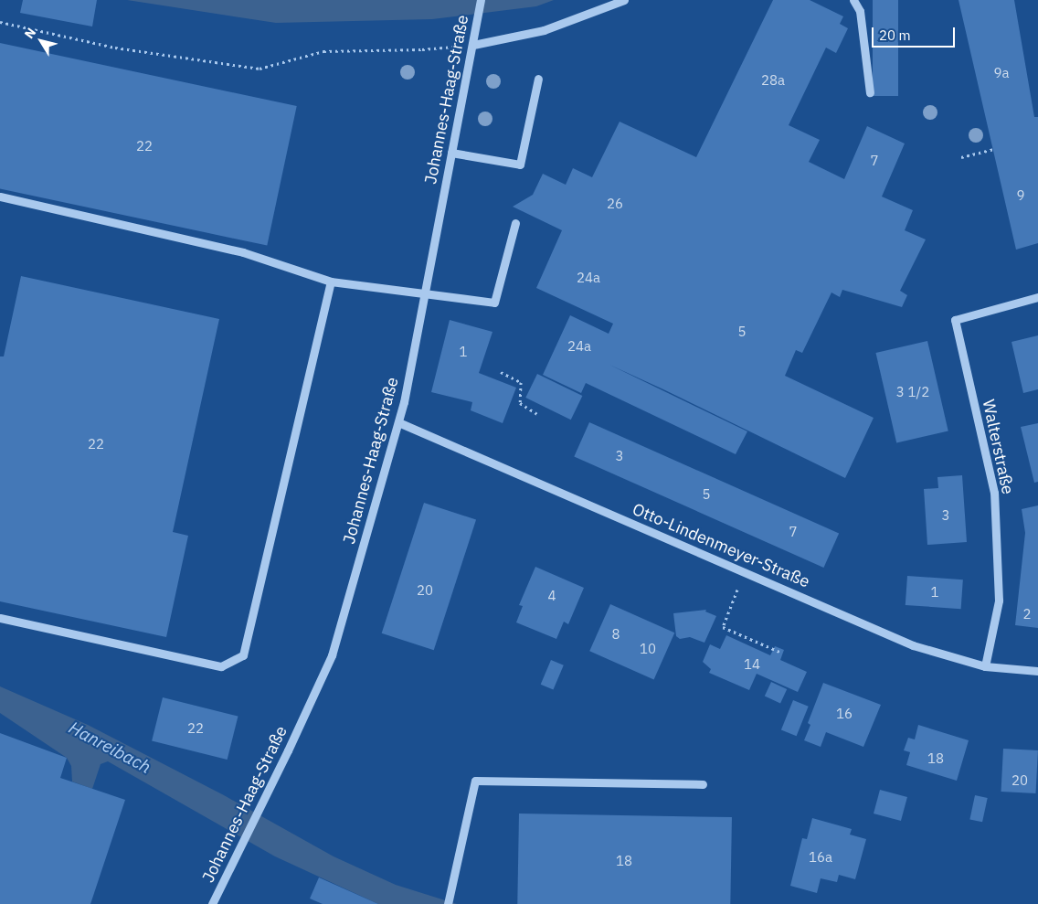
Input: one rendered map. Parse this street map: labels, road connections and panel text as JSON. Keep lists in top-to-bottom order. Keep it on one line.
{"streets":{"street":["Johannes-Haag-Straße","Walterstraße","Otto-Lindenmeyer-Straße"]},"crossings":[["Johannes-Haag-Straße","Otto-Lindenmeyer-Straße"],["Walterstraße","Otto-Lindenmeyer-Straße"]],"water":["Hanreibach"],"house_numbers":["9a","28a","22","7","9","26","24a","5","24a","1","3 1/2","22","3","5","3","7","20","1","4","2","8","10","14","16","22","18","20","16a","18"],"scale_bar":"20 m","north":"top left"}
